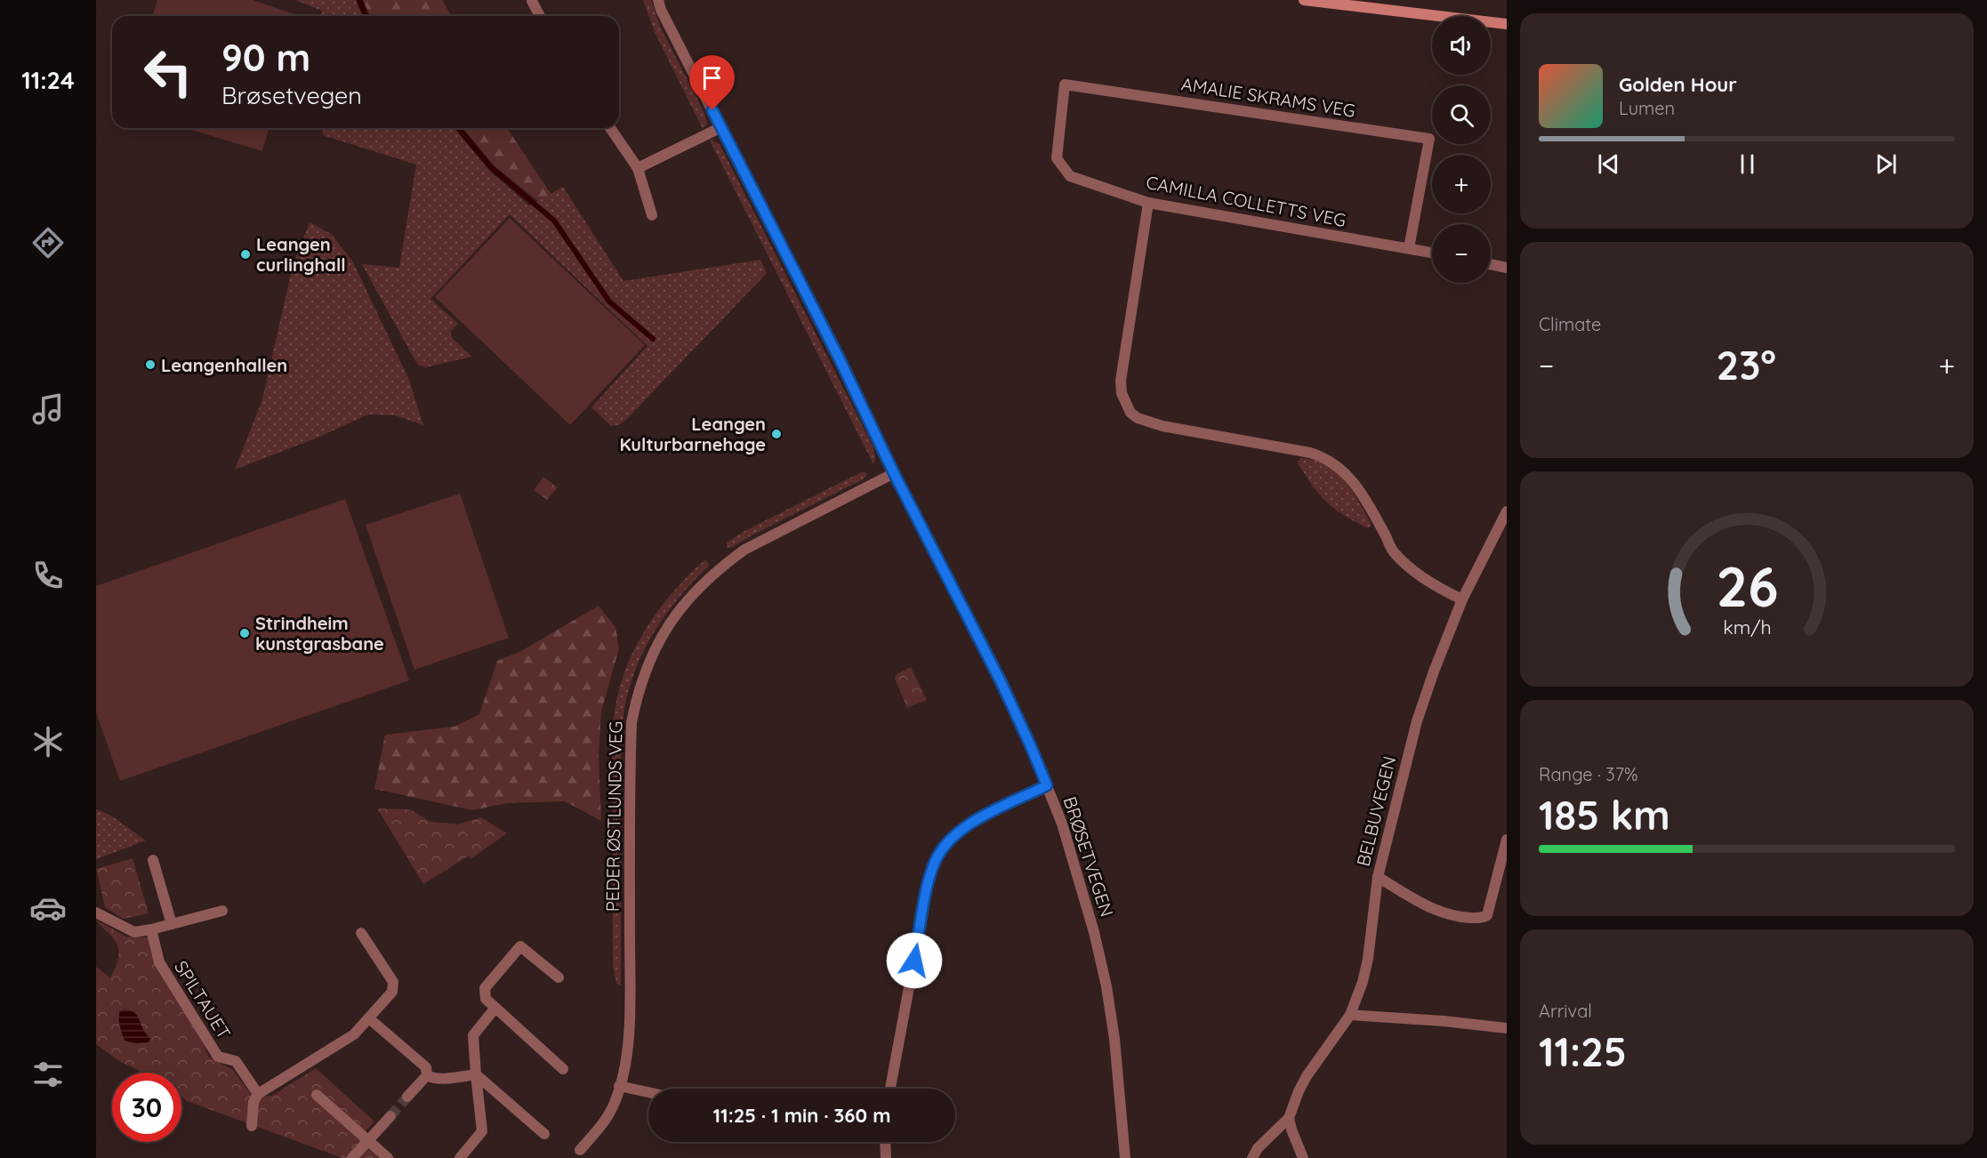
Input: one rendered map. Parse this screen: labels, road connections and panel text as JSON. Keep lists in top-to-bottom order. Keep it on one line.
{"streets":{"street":["AMALIE SKRAMS VEG","CAMILLA COLLETTS VEG","BELBUVEGEN","PEDER ØSTLUNDS VEG","BRØSETVEGEN","SPILTAUET"]},"crossings":[["AMALIE SKRAMS VEG","CAMILLA COLLETTS VEG"],["PEDER ØSTLUNDS VEG","BRØSETVEGEN"]],"places":["Leangen curlinghall","Leangenhallen","Leangen Kulturbarnehage","Strindheim kunstgrasbane"],"page":{"tabs":"11:24","map_buttons":["+","−"],"turn":["90 m","Brøsetvegen"],"song":["Golden Hour","Lumen"],"tile":["Climate",["Range · 37%","185 km"],["Arrival","11:25"]],"heat":["−","23°","+"],"limit":"30","trip":"11:25 · 1 min · 360 m","gauge":["26","km/h"]}}
